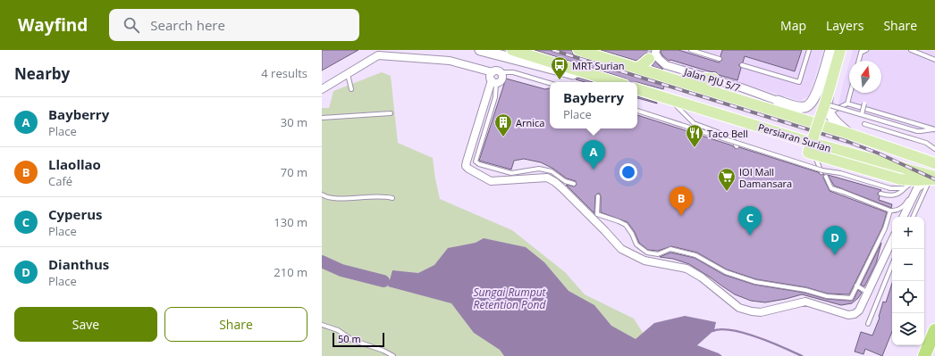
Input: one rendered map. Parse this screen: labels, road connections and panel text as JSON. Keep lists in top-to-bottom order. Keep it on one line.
{"streets":{"main road":["Persiaran Surian"],"street":["Jalan PJU 5/7"]},"water":["Sungai Rumput Retention Pond"],"places":{"bus stop":["MRT Surian"],"building":["Arnica"],"restaurant":["Taco Bell"],"supermarket":["IOI Mall Damansara"]},"scale_bar":"50 m","north":"top","page":{"header":"Wayfind","search":"Search here","nav":["Map","Layers","Share"],"heading":["Nearby","4 results"],"popup":["Bayberry","Place"],"list":[{"mark":"A","name":"Bayberry","note":"Place","value":"30 m"},{"mark":"B","name":"Llaollao","note":"Café","value":"70 m"},{"mark":"C","name":"Cyperus","note":"Place","value":"130 m"},{"mark":"D","name":"Dianthus","note":"Place","value":"210 m"}],"pins":["A","B","C","D"],"map_buttons":["+","−"],"buttons":["Save","Share"],"scale":"50 m"}}
